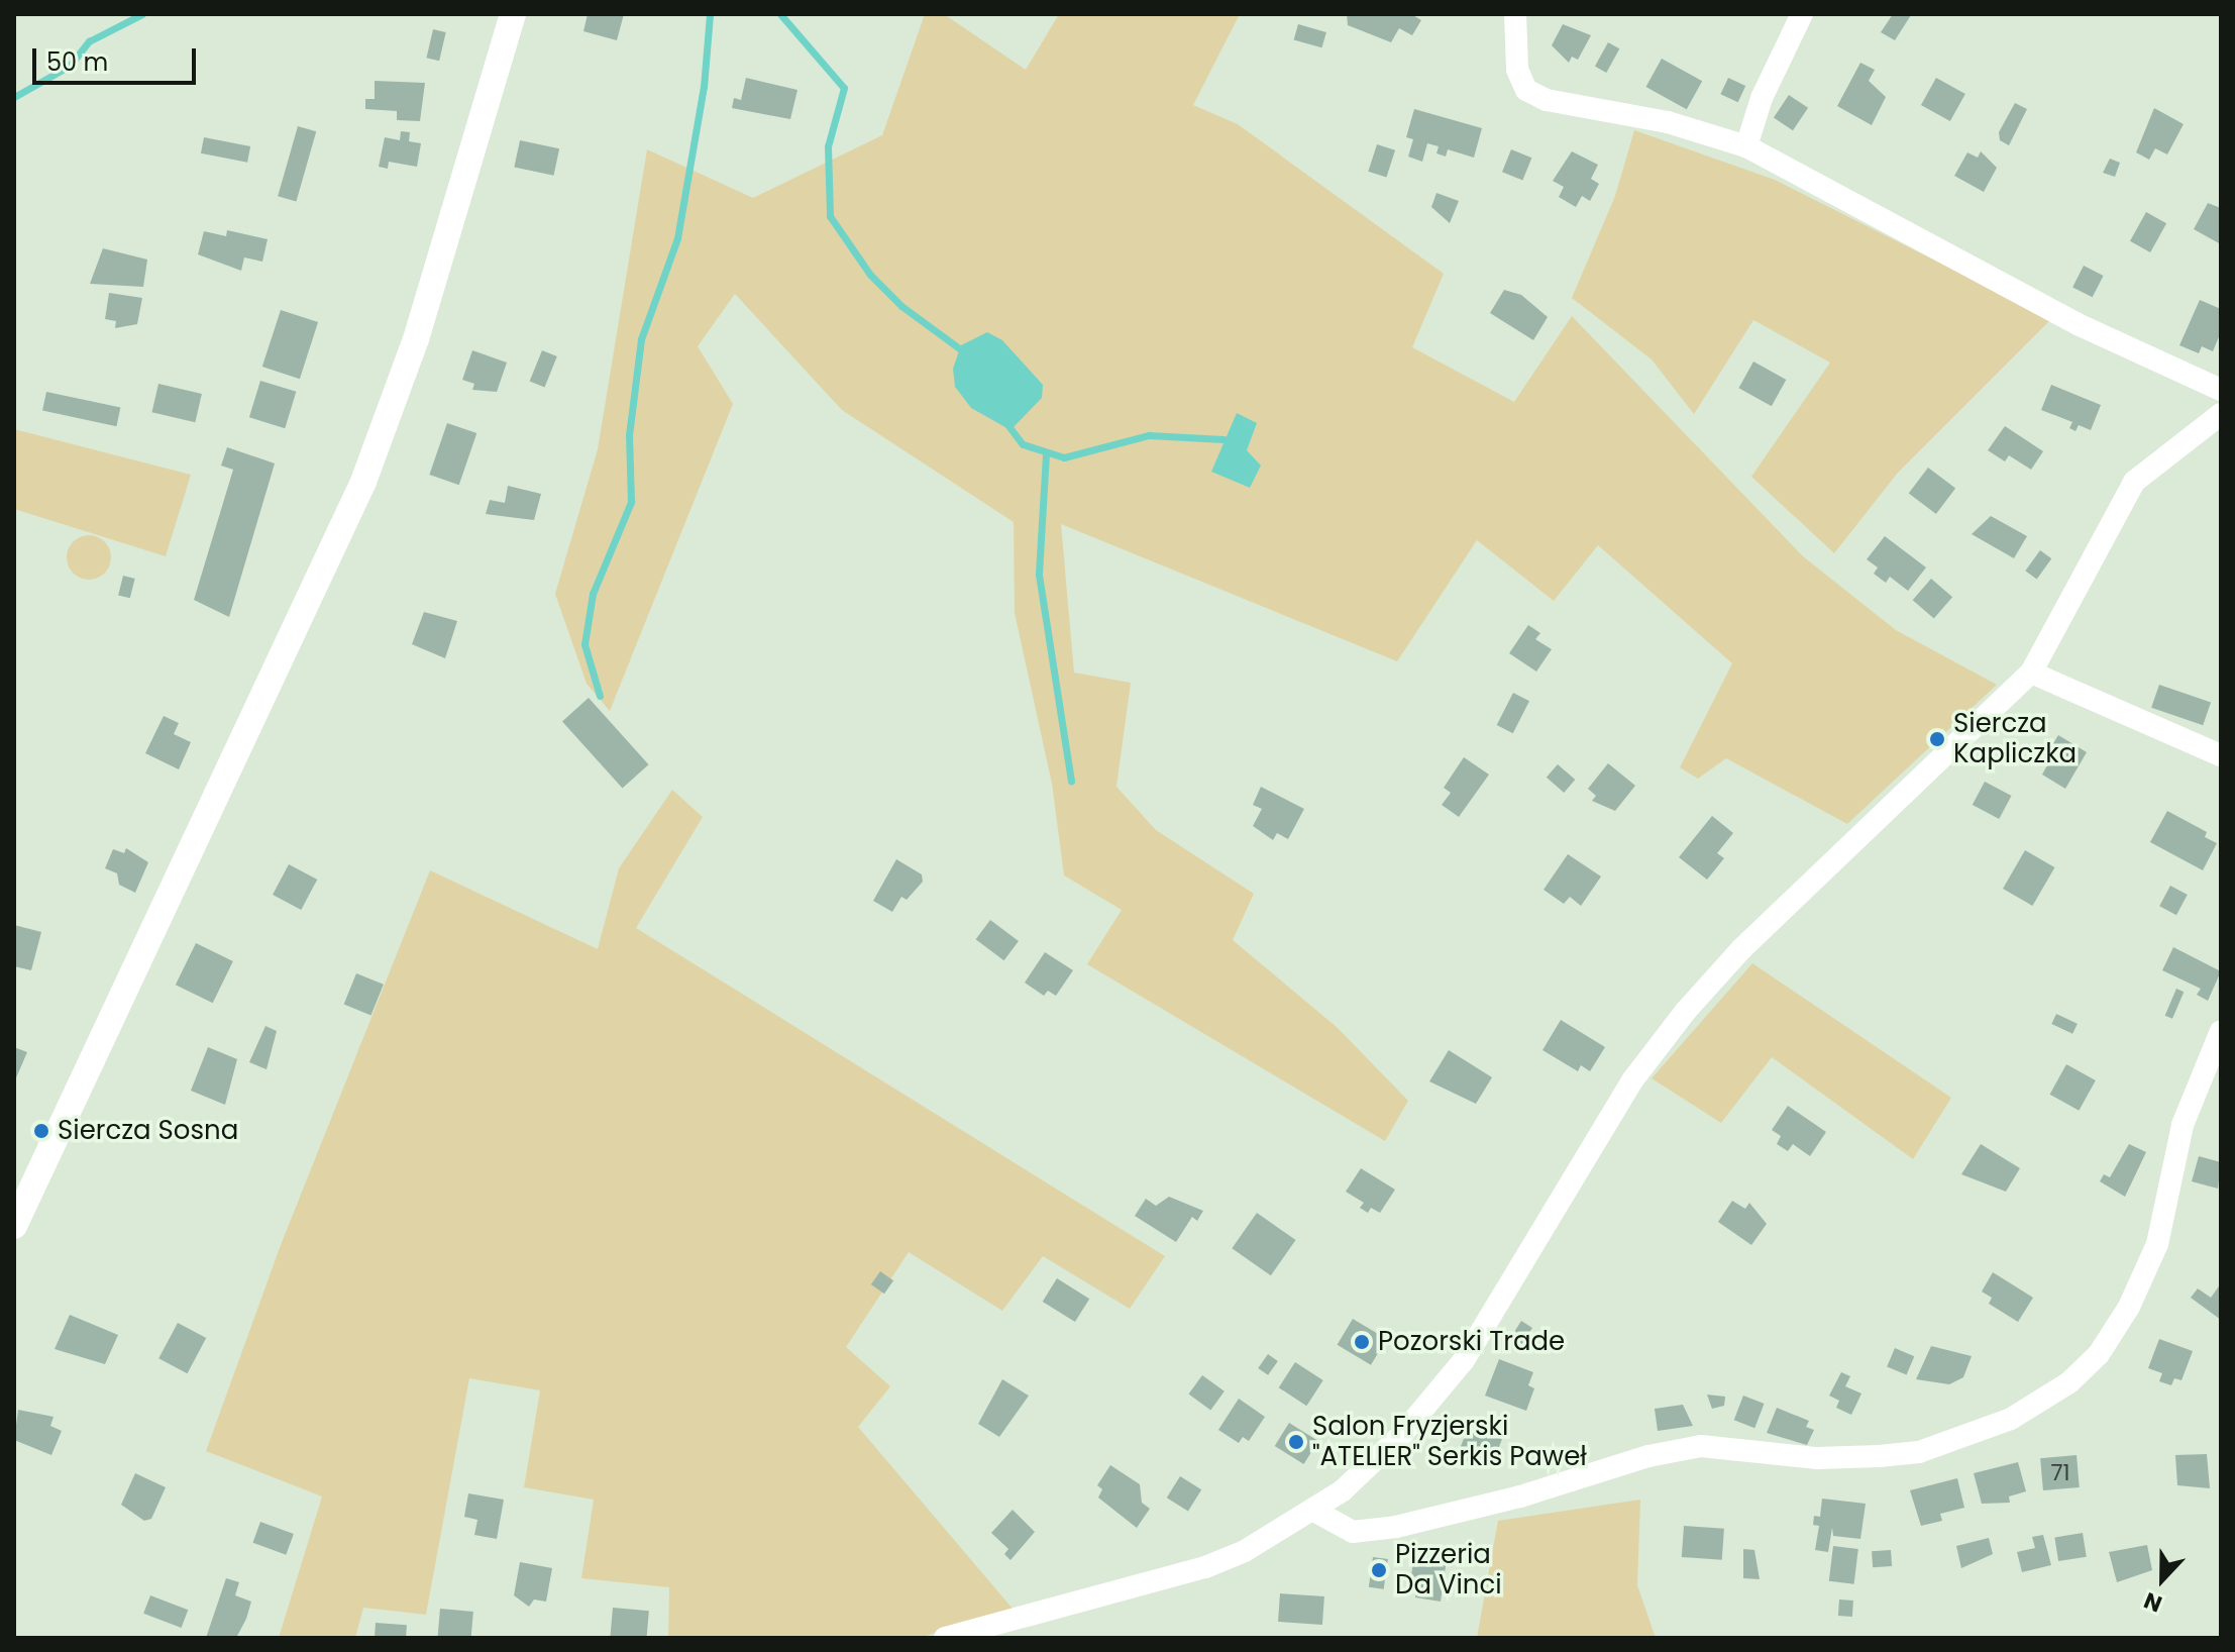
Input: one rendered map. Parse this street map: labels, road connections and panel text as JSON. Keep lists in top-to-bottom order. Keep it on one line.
{"places":["Siercza Kapliczka","Siercza Sosna","Pozorski Trade","Salon Fryzjerski \"ATELIER\" Serkis Paweł","Pizzeria Da Vinci"],"house_numbers":["71"],"scale_bar":"50 m","north":"bottom"}
